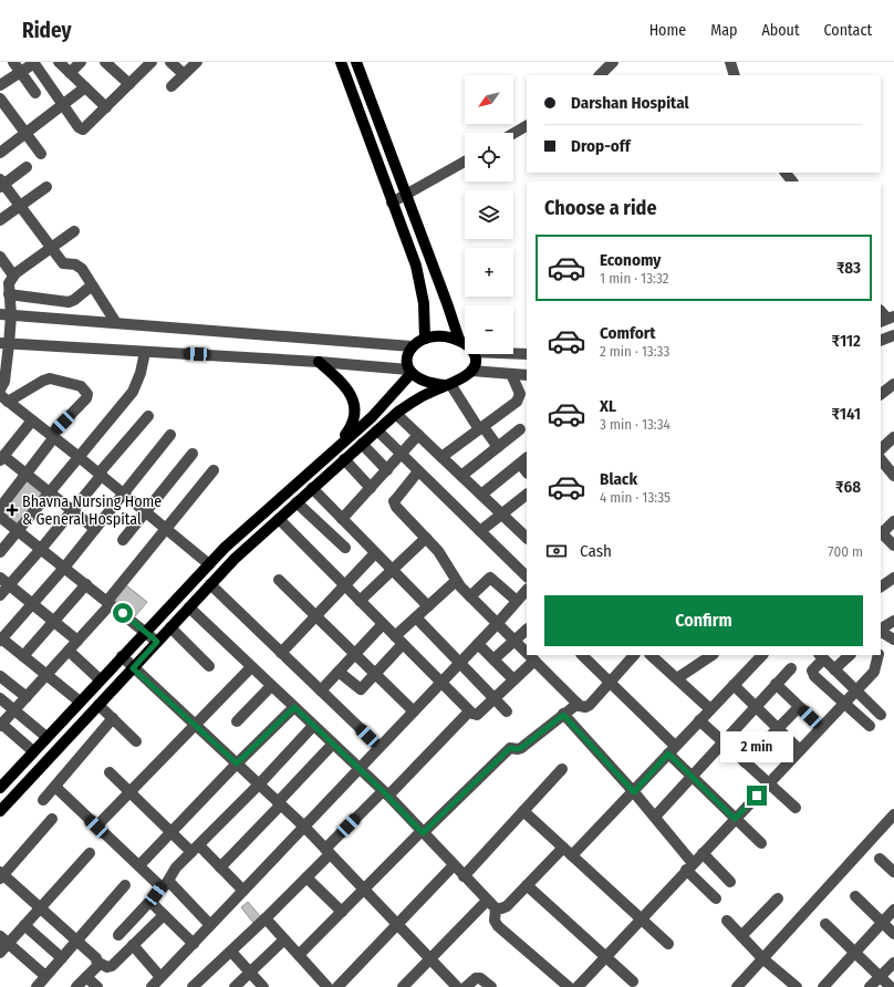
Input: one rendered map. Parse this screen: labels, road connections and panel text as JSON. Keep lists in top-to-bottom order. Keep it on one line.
{"places":{"health":["Bhavna Nursing Home & General Hospital"]},"north":"bottom left","page":{"header":"Ridey","nav":["Home","Map","About","Contact"],"map_buttons":["+","−"],"banner":["Darshan Hospital","Drop-off"],"heading":"Choose a ride","list":[{"name":"Economy","note":"1 min · 13:32","value":"₹83"},{"name":"Comfort","note":"2 min · 13:33","value":"₹112"},{"name":"XL","note":"3 min · 13:34","value":"₹141"},{"name":"Black","note":"4 min · 13:35","value":"₹68"}],"pay":["Cash","700 m"],"buttons":"Confirm","bubble":"2 min"}}
